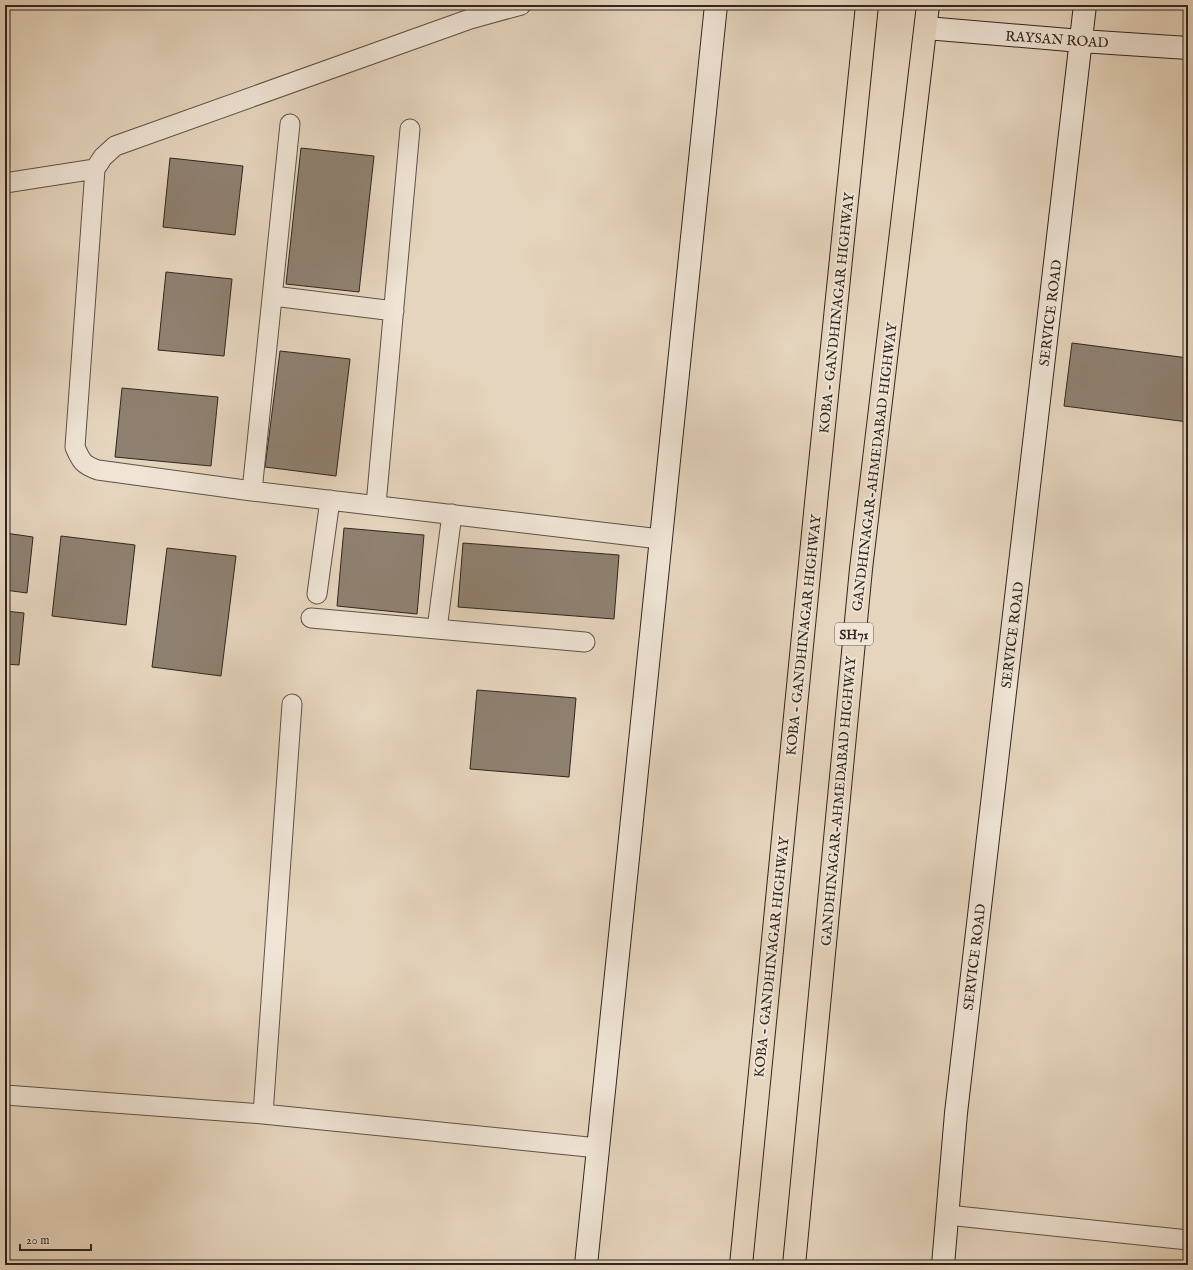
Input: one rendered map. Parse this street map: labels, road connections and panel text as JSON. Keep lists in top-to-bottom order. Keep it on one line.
{"streets":{"main road":["KOBA - GANDHINAGAR HIGHWAY","GANDHINAGAR-AHMEDABAD HIGHWAY","SH71"],"street":["RAYSAN ROAD","SERVICE ROAD"]},"crossings":[["RAYSAN ROAD","SERVICE ROAD"],["RAYSAN ROAD","GANDHINAGAR-AHMEDABAD HIGHWAY"]],"scale_bar":"20 m"}
